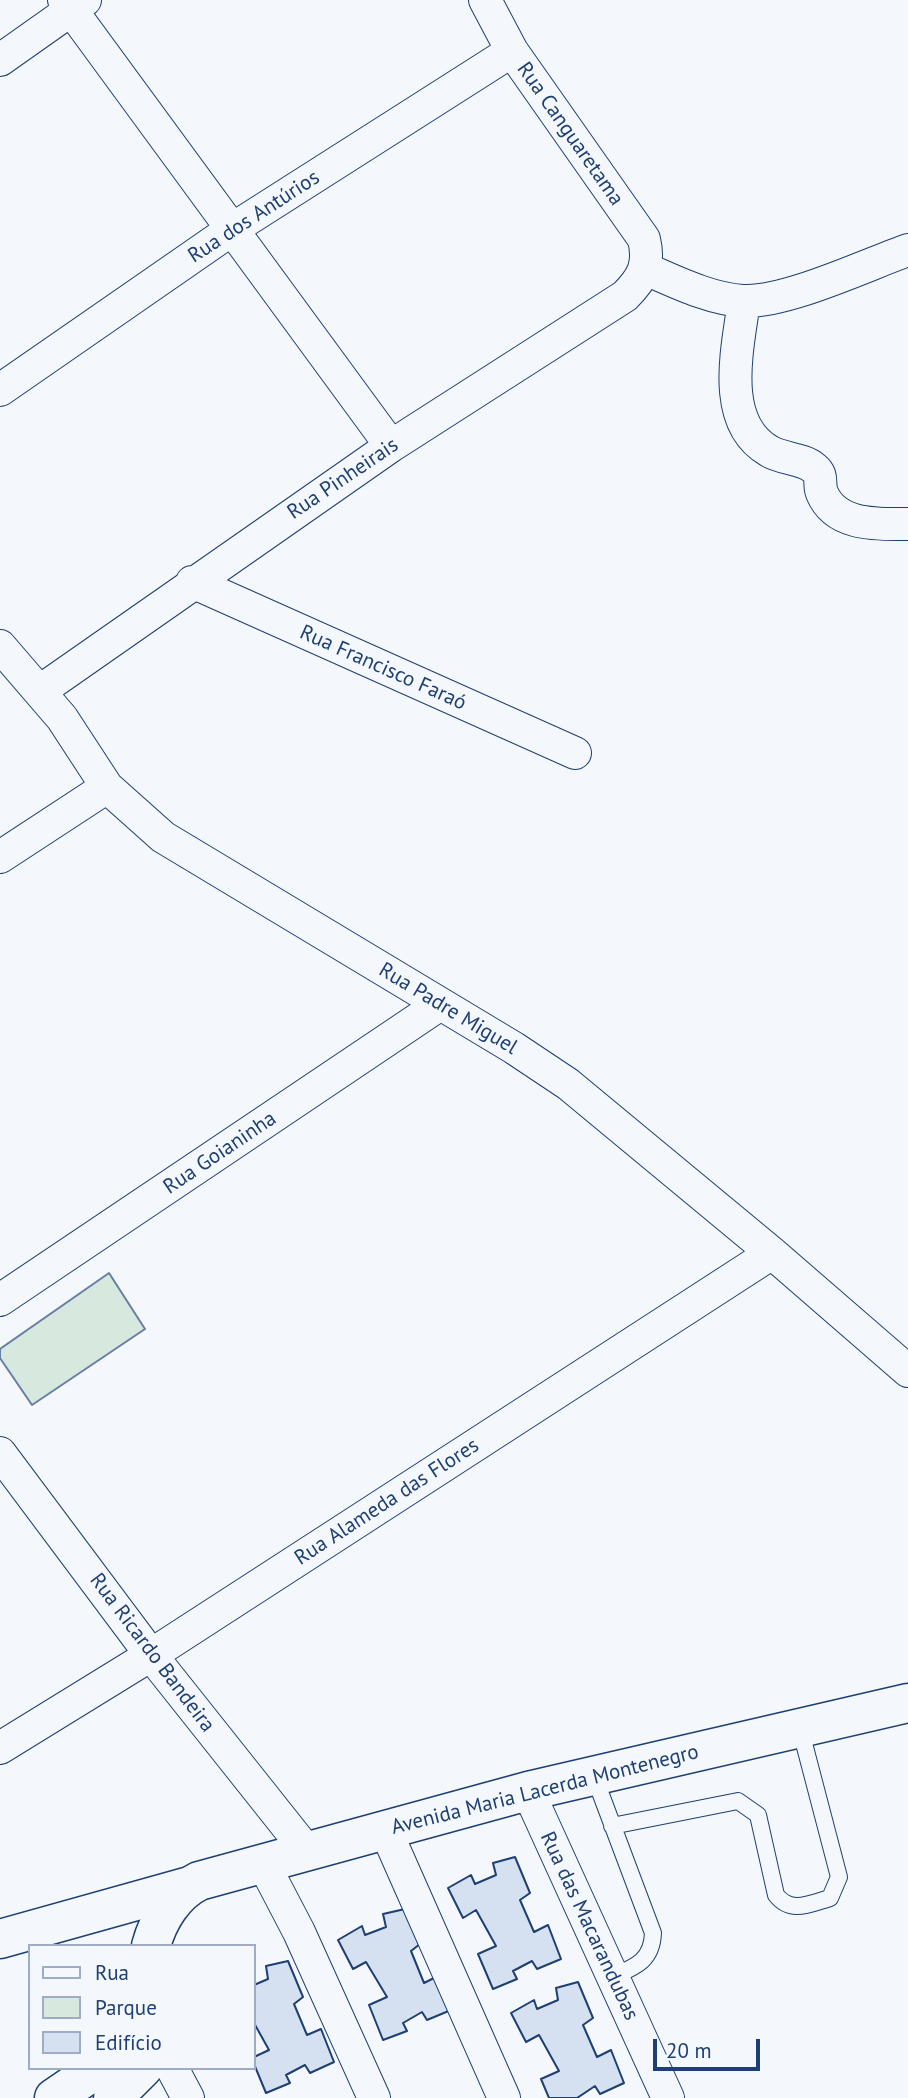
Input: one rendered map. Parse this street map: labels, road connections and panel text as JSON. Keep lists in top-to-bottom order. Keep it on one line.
{"streets":{"main road":["Avenida Maria Lacerda Montenegro"],"street":["Rua Canguaretama","Rua dos Antúrios","Rua Pinheirais","Rua Francisco Faraó","Rua Padre Miguel","Rua Goianinha","Rua Alameda das Flores","Rua Ricardo Bandeira","Rua das Macarandubas"]},"crossings":[["Rua Canguaretama","Rua dos Antúrios"],["Rua Canguaretama","Rua Pinheirais"],["Rua Pinheirais","Rua Francisco Faraó"],["Rua Pinheirais","Rua Padre Miguel"],["Rua Padre Miguel","Rua Goianinha"],["Rua Padre Miguel","Rua Alameda das Flores"],["Rua Alameda das Flores","Rua Ricardo Bandeira"],["Rua Ricardo Bandeira","Avenida Maria Lacerda Montenegro"],["Avenida Maria Lacerda Montenegro","Rua das Macarandubas"]],"legend":["Rua","Parque","Edifício"],"scale_bar":"20 m"}
